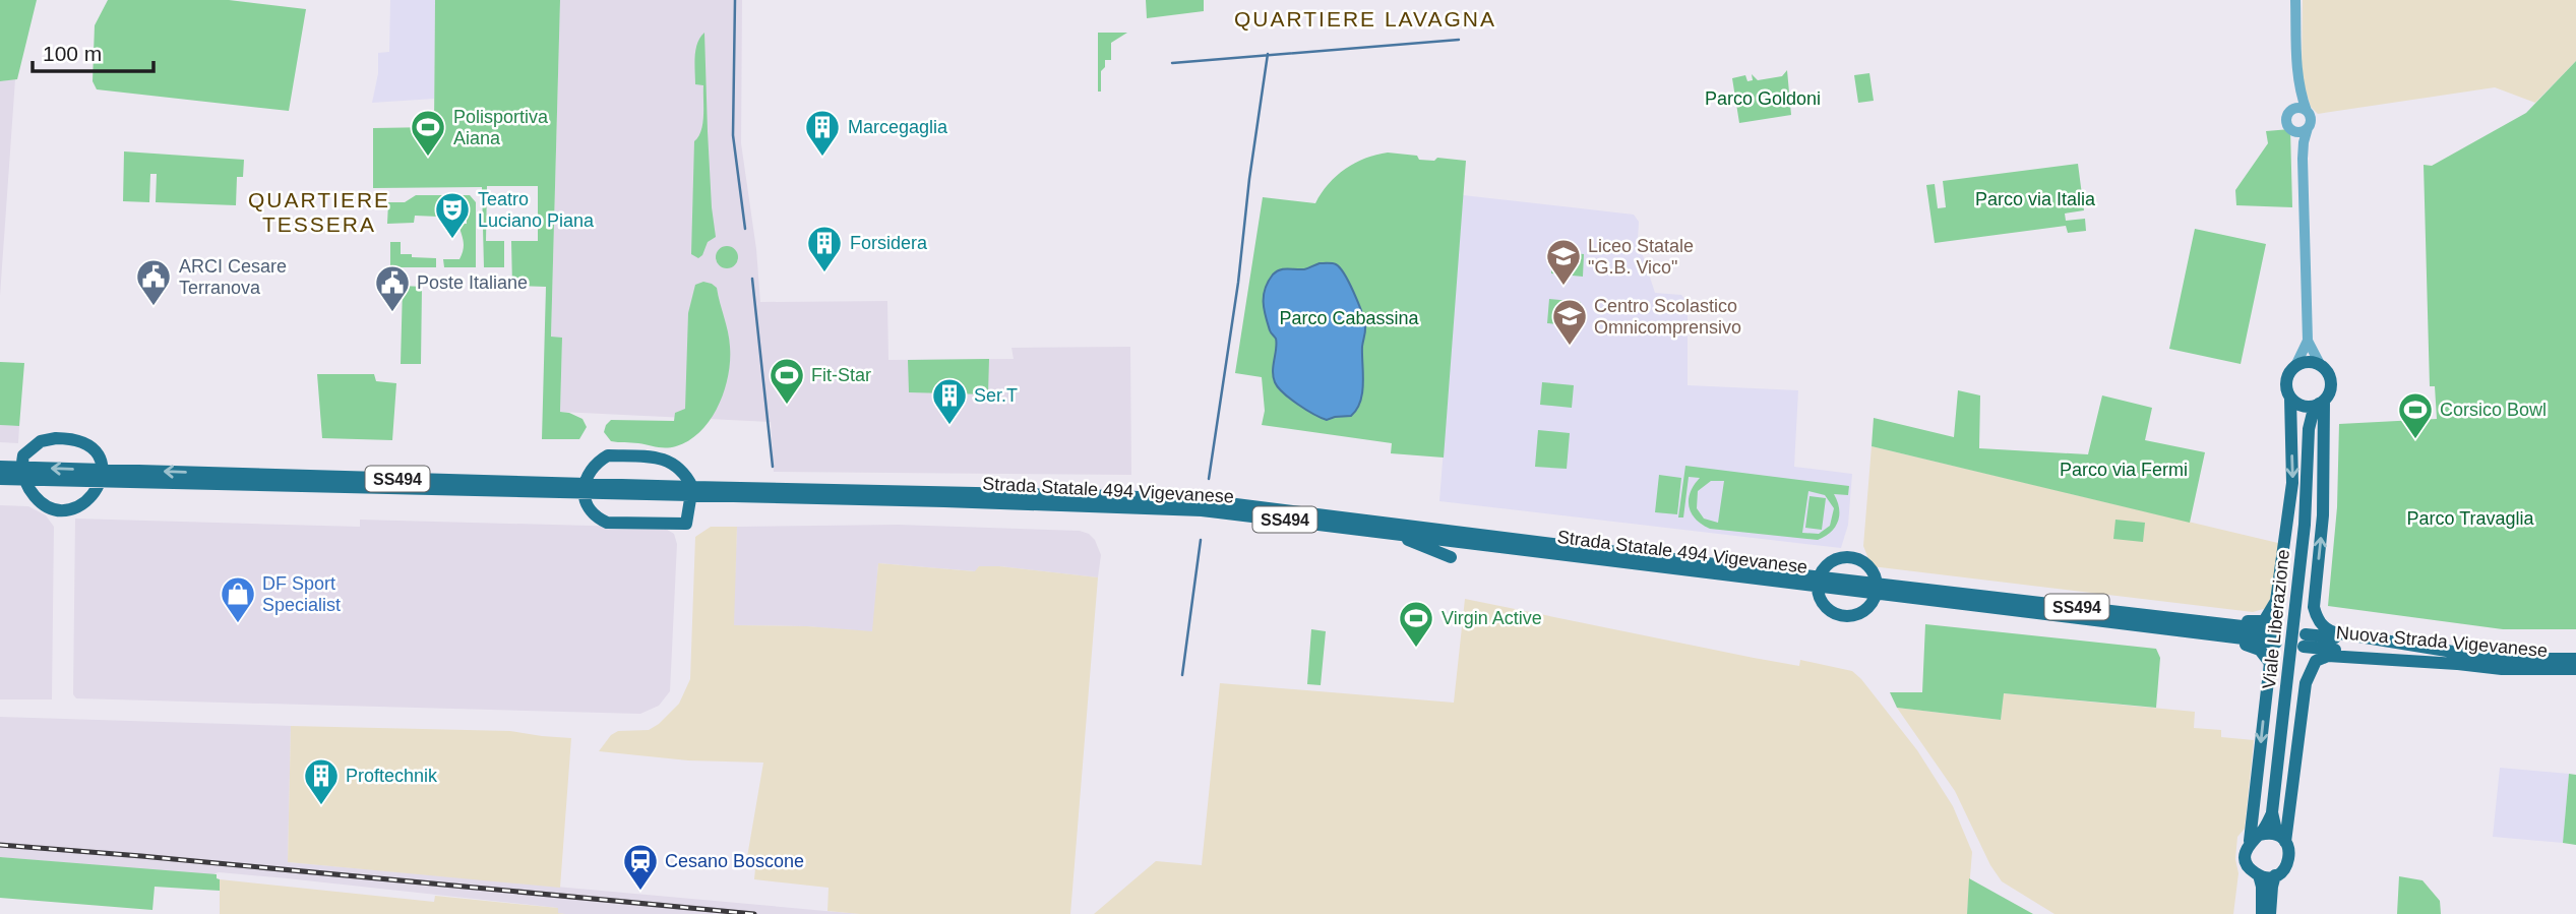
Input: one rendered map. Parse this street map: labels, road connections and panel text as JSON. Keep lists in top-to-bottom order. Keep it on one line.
{"streets":{"main road":["SS494","Strada Statale 494 Vigevanese","Viale Liberazione","Nuova Strada Vigevanese"]},"crossings":[["SS494","Strada Statale 494 Vigevanese"],["SS494","Viale Liberazione"],["Viale Liberazione","Nuova Strada Vigevanese"]],"districts":["QUARTIERE LAVAGNA","QUARTIERE TESSERA"],"parks":["Parco Goldoni","Parco via Italia","Parco Cabassina","Parco via Fermi","Parco Travaglia"],"places":{"sports":["Polisportiva Aiana","Fit-Star","Corsico Bowl","Virgin Active"],"building":["Marcegaglia","Forsidera","Ser.T","Proftechnik"],"theatre":["Teatro Luciano Piana"],"school or university":["Liceo Statale \"G.B. Vico\"","Centro Scolastico Omnicomprensivo"],"public building":["ARCI Cesare Terranova","Poste Italiane"],"shop":["DF Sport Specialist"],"station":["Cesano Boscone"]},"scale_bar":"100 m"}
